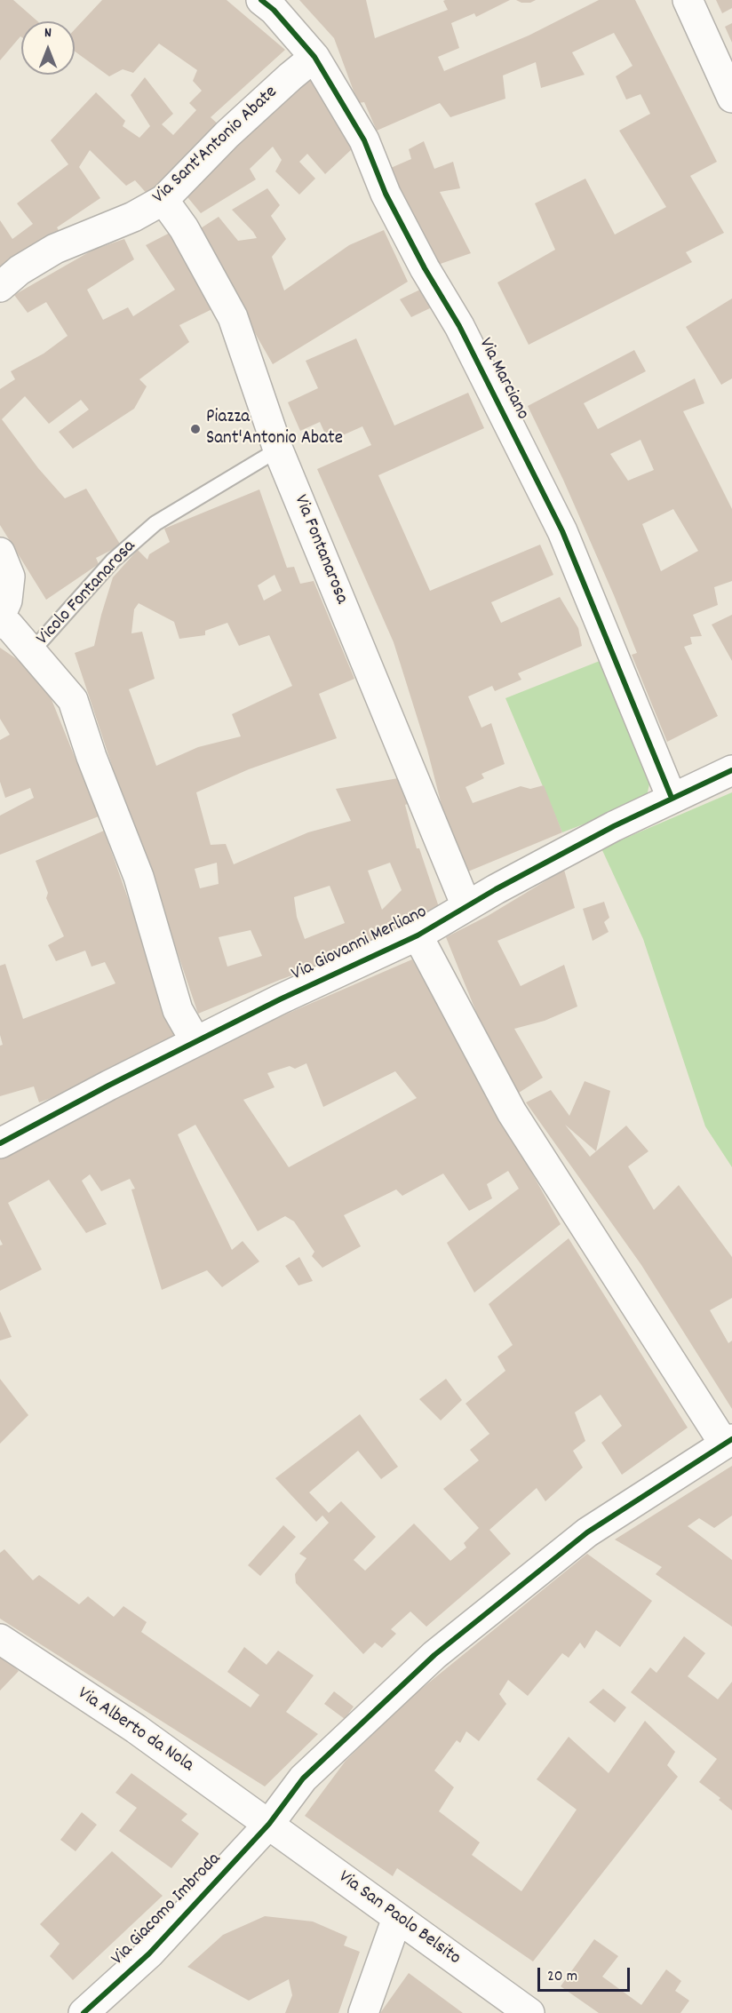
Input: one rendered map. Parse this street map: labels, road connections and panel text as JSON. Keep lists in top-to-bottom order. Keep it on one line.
{"streets":{"street":["Via Sant'Antonio Abate","Via Marciano","Via Fontanarosa","Via Giovanni Merliano","Via Alberto da Nola","Via Giacomo Imbroda","Via San Paolo Belsito"],"lane":["Vicolo Fontanarosa"]},"crossings":[["Via Sant'Antonio Abate","Via Marciano"],["Via Sant'Antonio Abate","Via Fontanarosa"],["Via Marciano","Via Giovanni Merliano"],["Via Fontanarosa","Vicolo Fontanarosa"],["Via Fontanarosa","Via Giovanni Merliano"],["Via Alberto da Nola","Via Giacomo Imbroda"],["Via Alberto da Nola","Via San Paolo Belsito"],["Via Giacomo Imbroda","Via San Paolo Belsito"]],"places":["Piazza Sant'Antonio Abate"],"scale_bar":"20 m","north":"top"}
